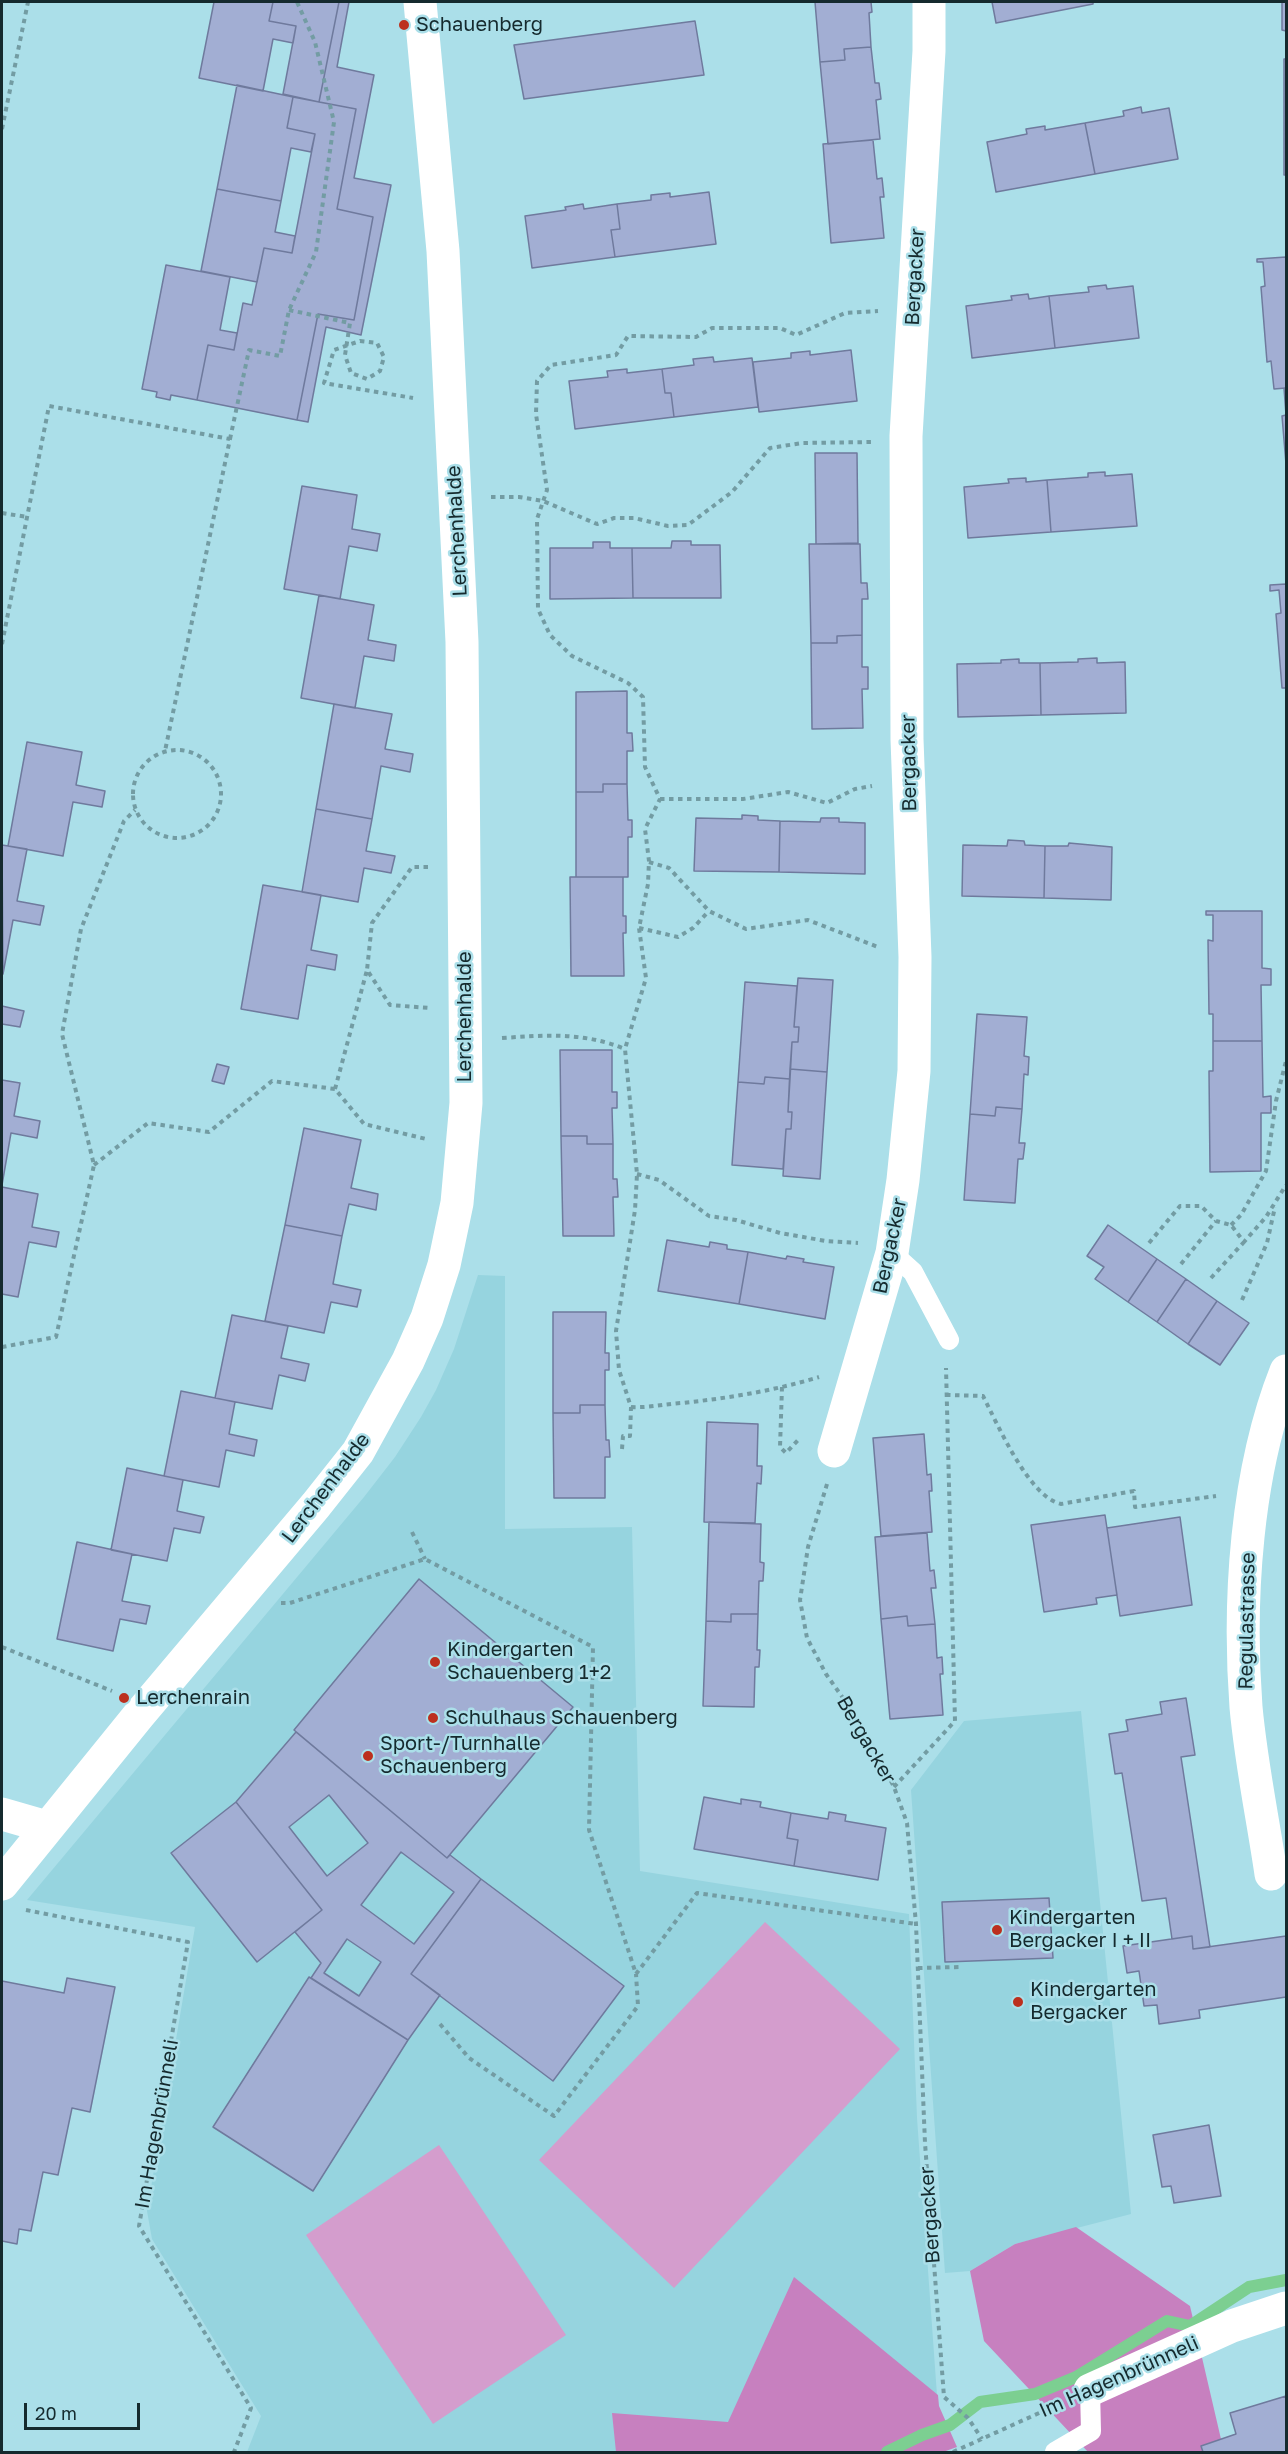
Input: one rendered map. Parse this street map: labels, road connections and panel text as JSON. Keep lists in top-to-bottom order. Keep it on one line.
{"streets":{"street":["Bergacker","Lerchenhalde","Regulastrasse","Im Hagenbrünneli"]},"crossings":[["Bergacker","Im Hagenbrünneli"],["Lerchenhalde","Im Hagenbrünneli"]],"places":["Schauenberg","Kindergarten Schauenberg 1+2","Lerchenrain","Schulhaus Schauenberg","Sport-/Turnhalle Schauenberg","Kindergarten Bergacker I + II","Kindergarten Bergacker"],"scale_bar":"20 m"}
